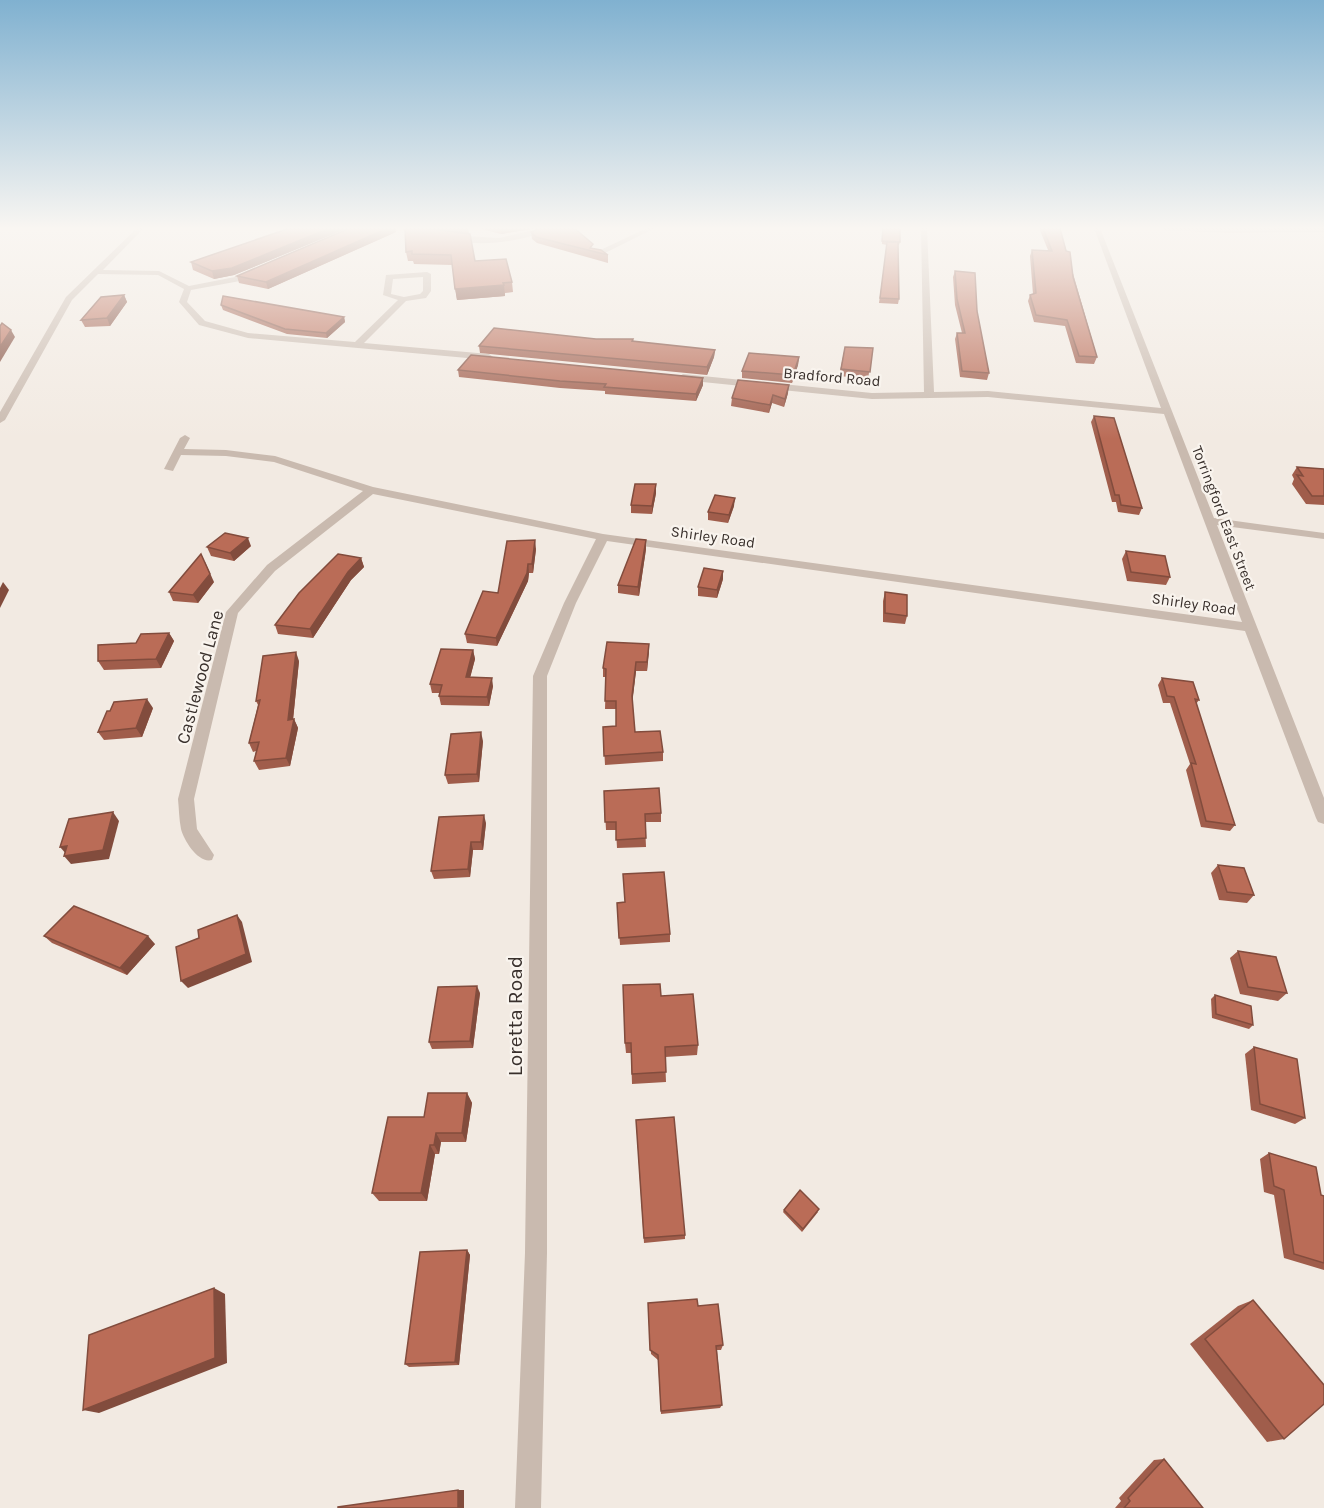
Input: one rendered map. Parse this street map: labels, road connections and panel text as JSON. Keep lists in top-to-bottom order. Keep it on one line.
{"streets":{"street":["Bradford Road","Torringford East Street","Shirley Road","Castlewood Lane","Loretta Road"]},"crossings":[["Bradford Road","Torringford East Street"],["Torringford East Street","Shirley Road"],["Shirley Road","Castlewood Lane"],["Shirley Road","Loretta Road"]]}
